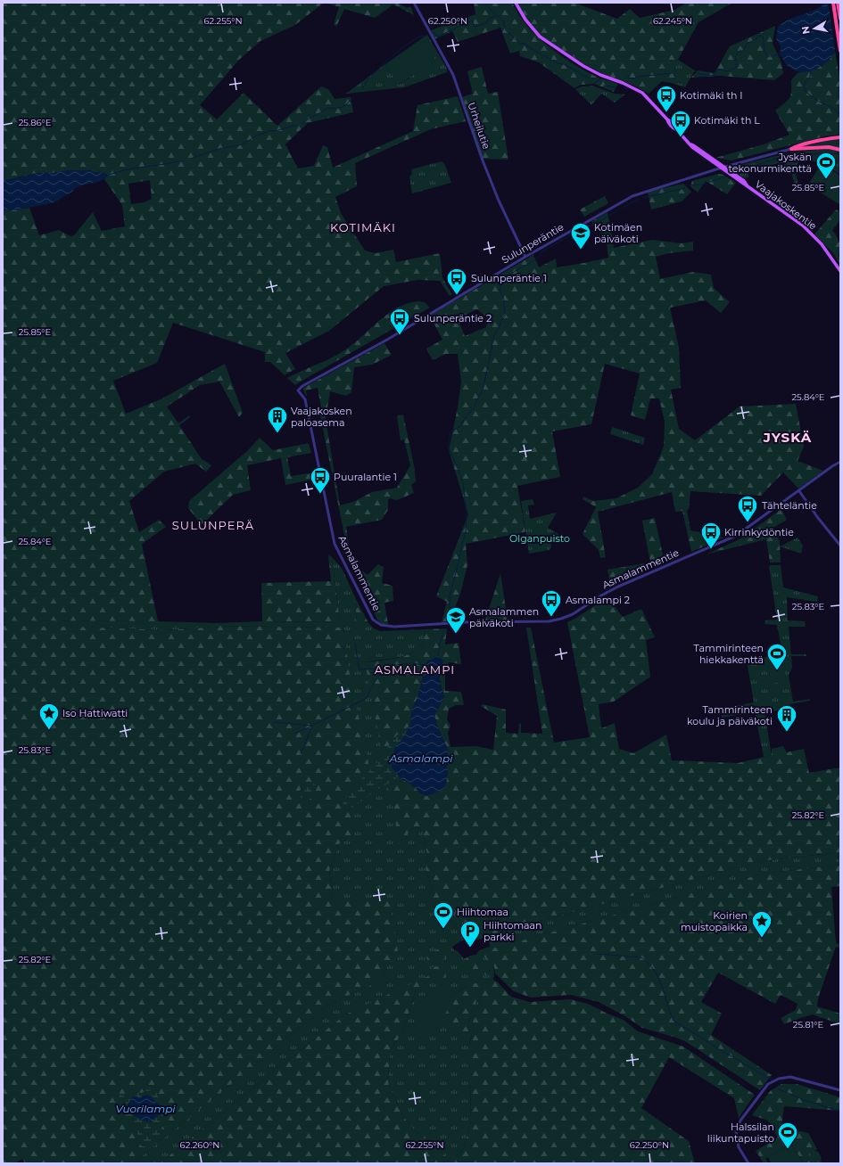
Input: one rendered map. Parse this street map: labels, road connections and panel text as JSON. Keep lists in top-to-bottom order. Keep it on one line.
{"streets":{"main road":["Vaajakoskentie"],"street":["Urheilutie","Sulunperäntie","Asmalammentie"]},"crossings":[["Urheilutie","Sulunperäntie"],["Vaajakoskentie","Sulunperäntie"],["Sulunperäntie","Asmalammentie"]],"districts":["KOTIMÄKI","JYSKÄ","SULUNPERÄ","ASMALAMPI"],"water":["Asmalampi","Vuorilampi"],"parks":["Olganpuisto"],"places":{"bus stop":["Kotimäki th I","Kotimäki th L","Sulunperäntie 1","Sulunperäntie 2","Puuralantie 1","Tähteläntie","Kirrinkydöntie","Asmalampi 2"],"sports":["Jyskän tekonurmikenttä","Tammirinteen hiekkakenttä","Hiihtomaa","Halssilan liikuntapuisto"],"school or university":["Kotimäen päiväkoti","Asmalammen päiväkoti"],"building":["Vaajakosken paloasema","Tammirinteen koulu ja päiväkoti"],"place":["Iso Hattiwatti","Koirien muistopaikka"],"parking":["Hiihtomaan parkki"]},"north":"left","coordinates":["62.245°N","62.255°N","62.250°N","25.86°E","25.85°E","25.84°E","25.83°E","25.82°E","25.81°E","62.260°N"]}
